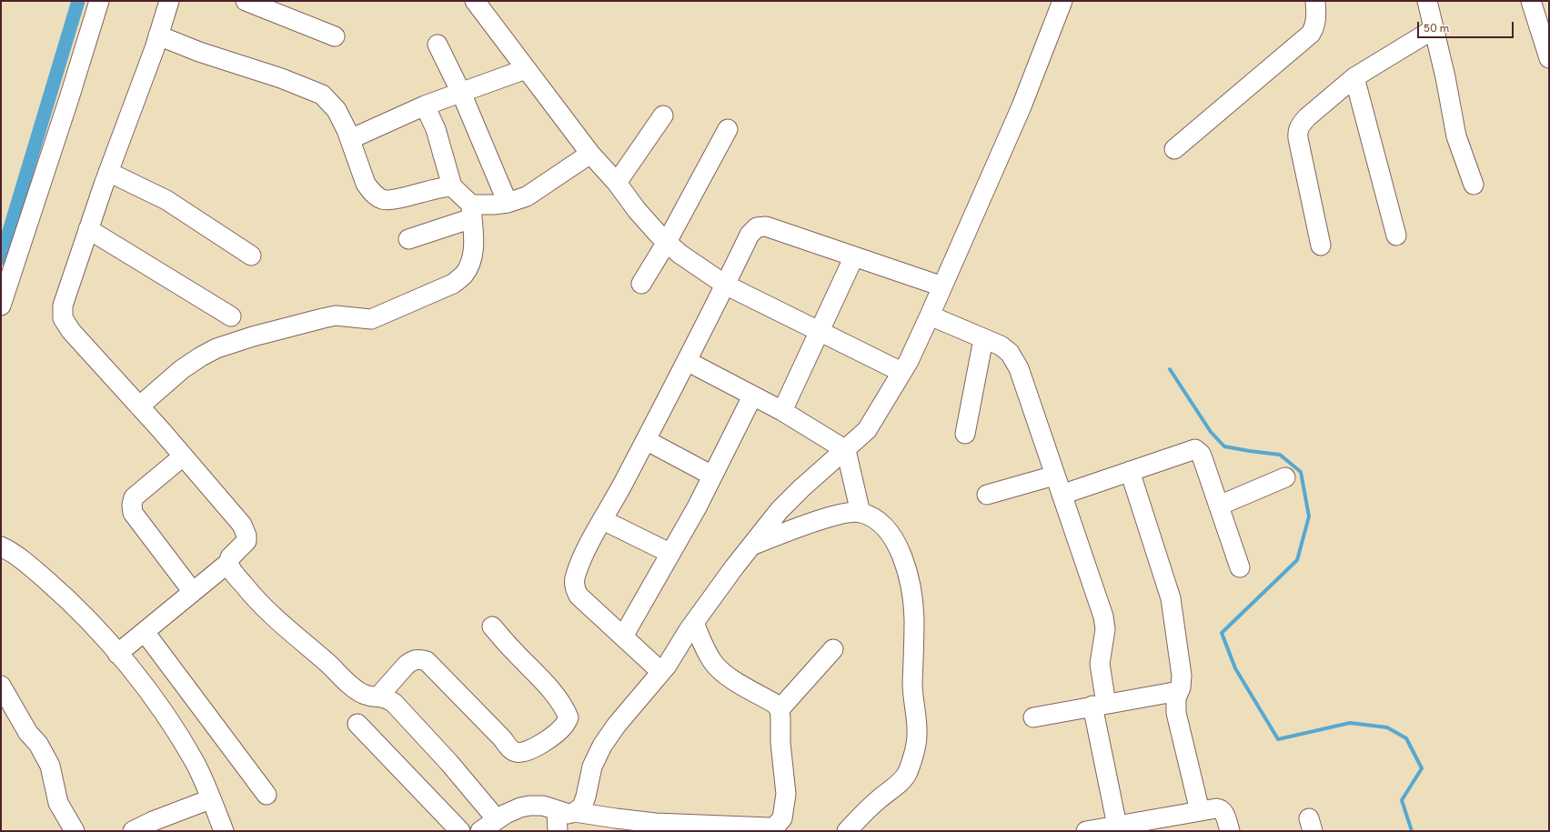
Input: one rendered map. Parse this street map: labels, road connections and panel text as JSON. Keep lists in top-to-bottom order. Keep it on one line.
{"scale_bar":"50 m"}
